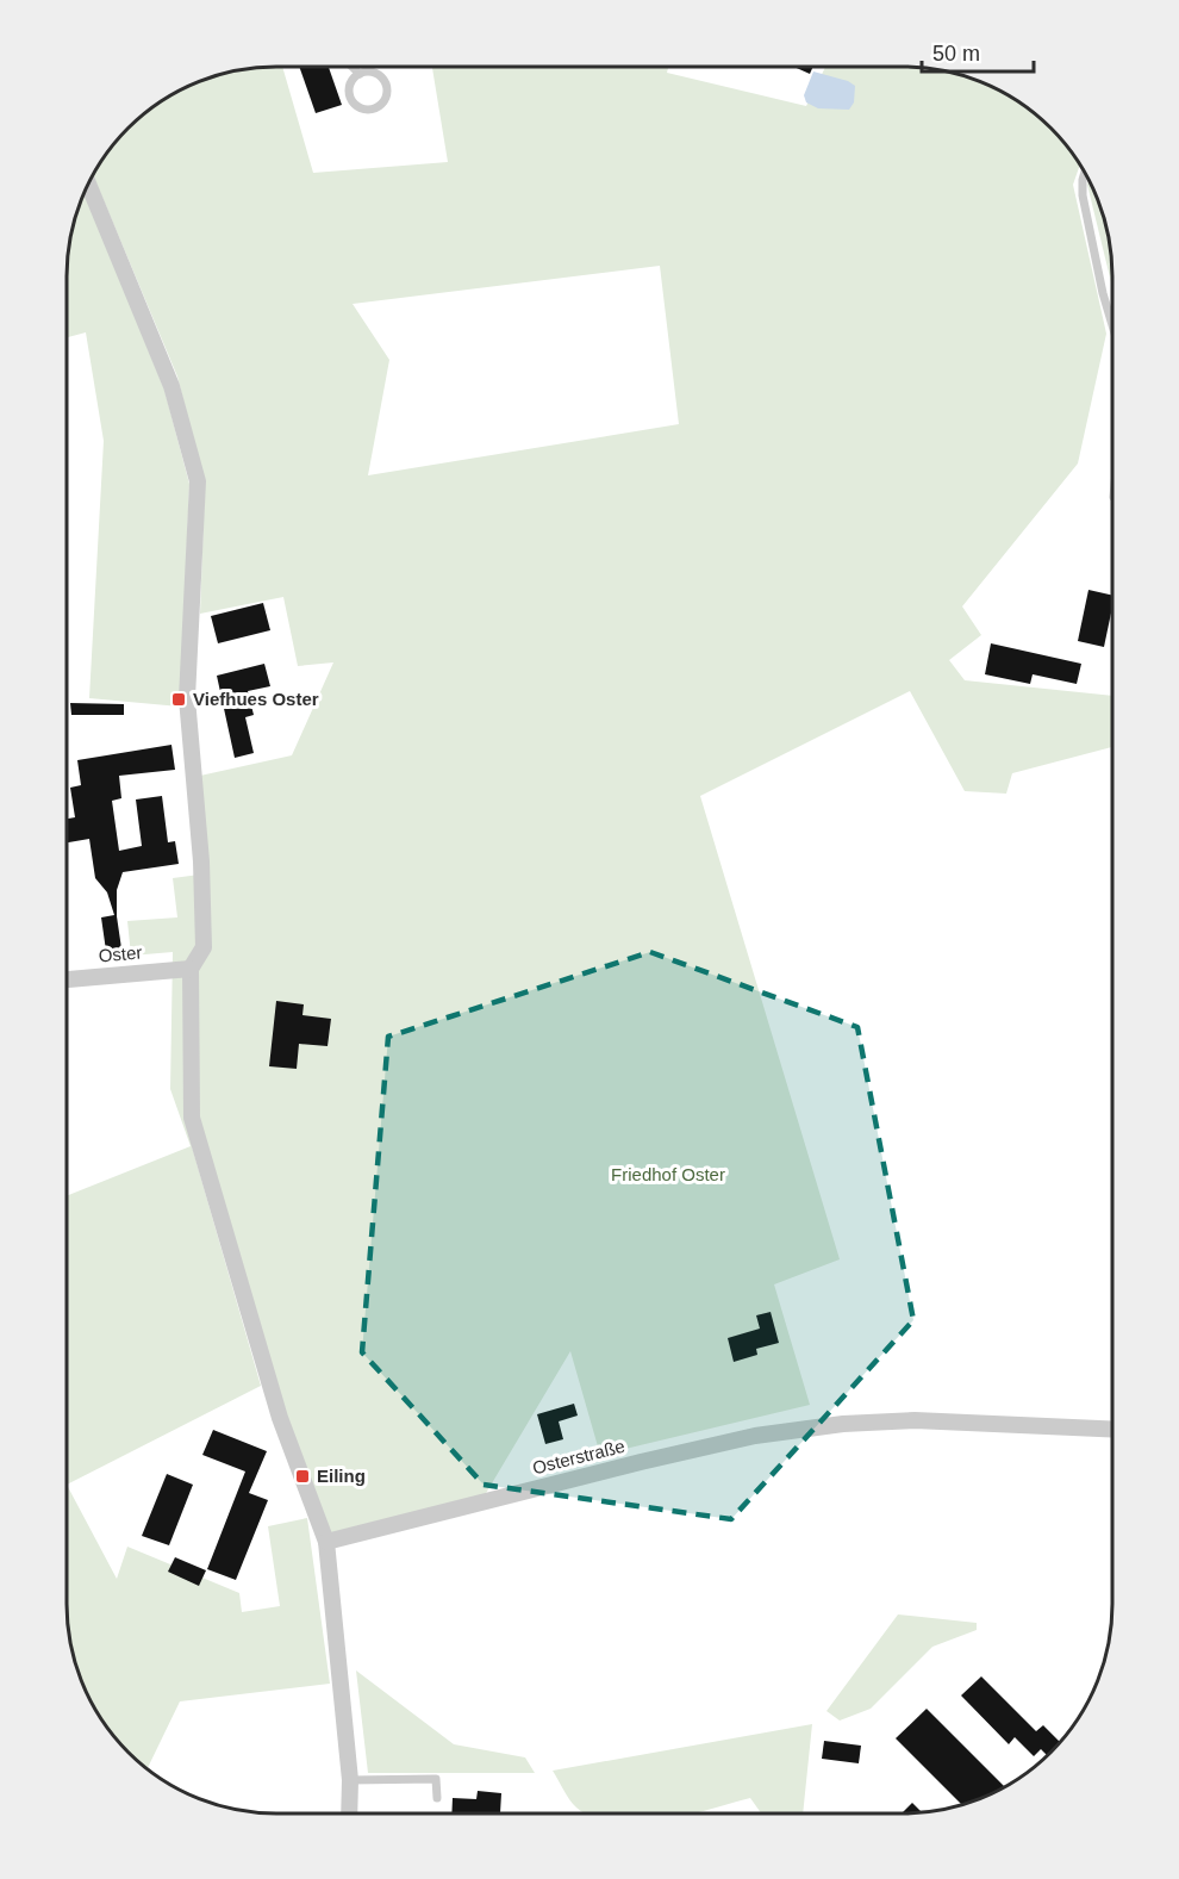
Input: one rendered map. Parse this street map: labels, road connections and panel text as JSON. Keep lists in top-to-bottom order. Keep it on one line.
{"streets":{"street":["Oster","Osterstraße"]},"parks":["Friedhof Oster"],"places":{"transit":["Viefhues Oster","Eiling"]},"scale_bar":"50 m"}
